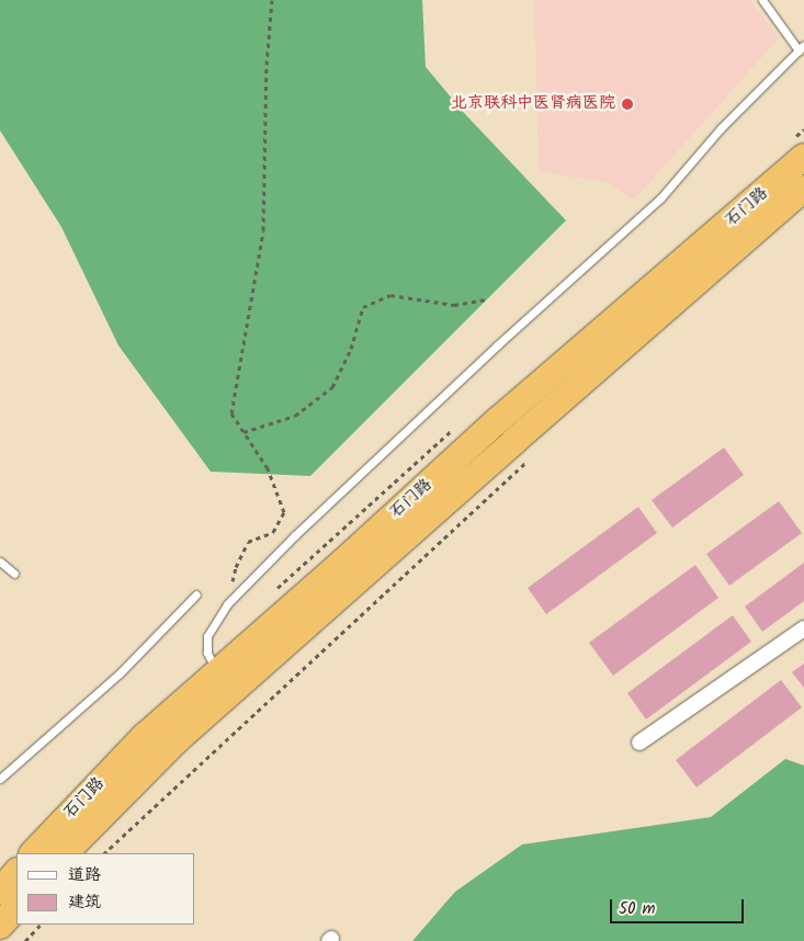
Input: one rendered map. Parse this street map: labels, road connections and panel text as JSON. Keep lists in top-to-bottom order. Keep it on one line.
{"streets":{"highway":["石门路"]},"places":["北京联科中医肾病医院"],"legend":["道路","建筑"],"scale_bar":"50 m"}
